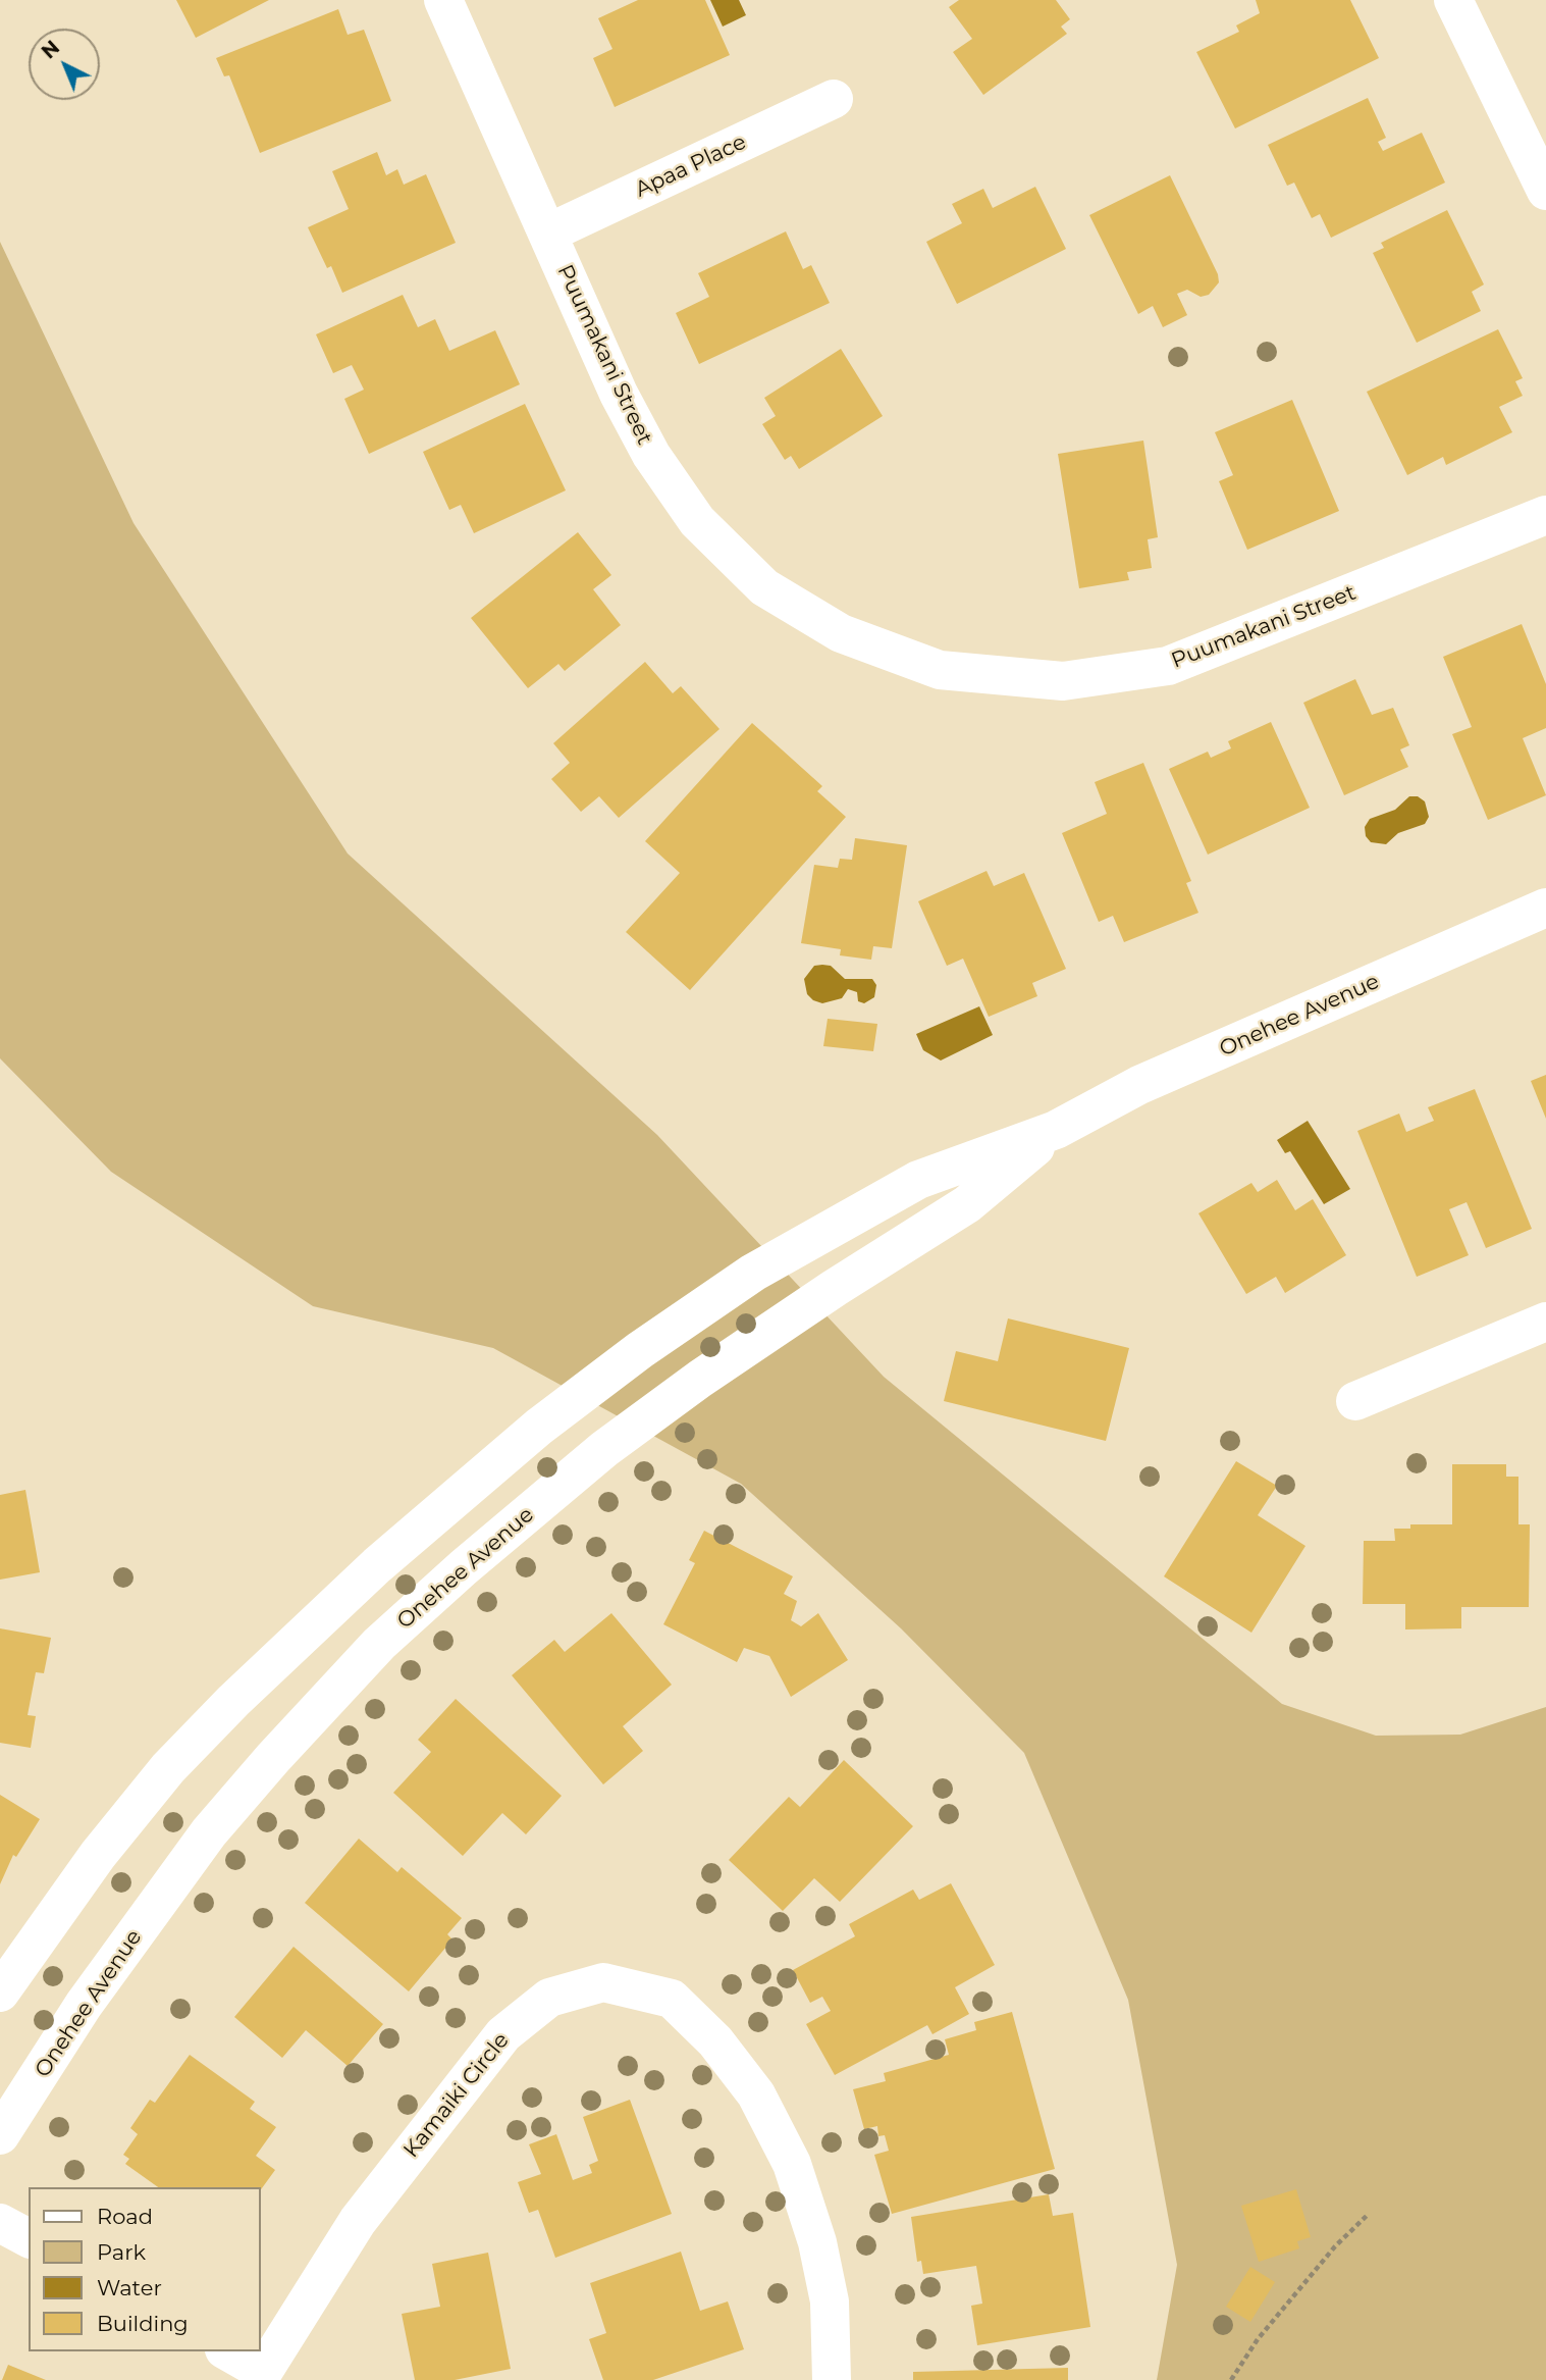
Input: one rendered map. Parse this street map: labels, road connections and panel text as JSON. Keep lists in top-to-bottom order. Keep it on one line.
{"streets":{"street":["Apaa Place","Puumakani Street","Onehee Avenue","Kamaiki Circle"]},"crossings":[["Apaa Place","Puumakani Street"]],"legend":["Road","Park","Water","Building"],"north":"top left"}
